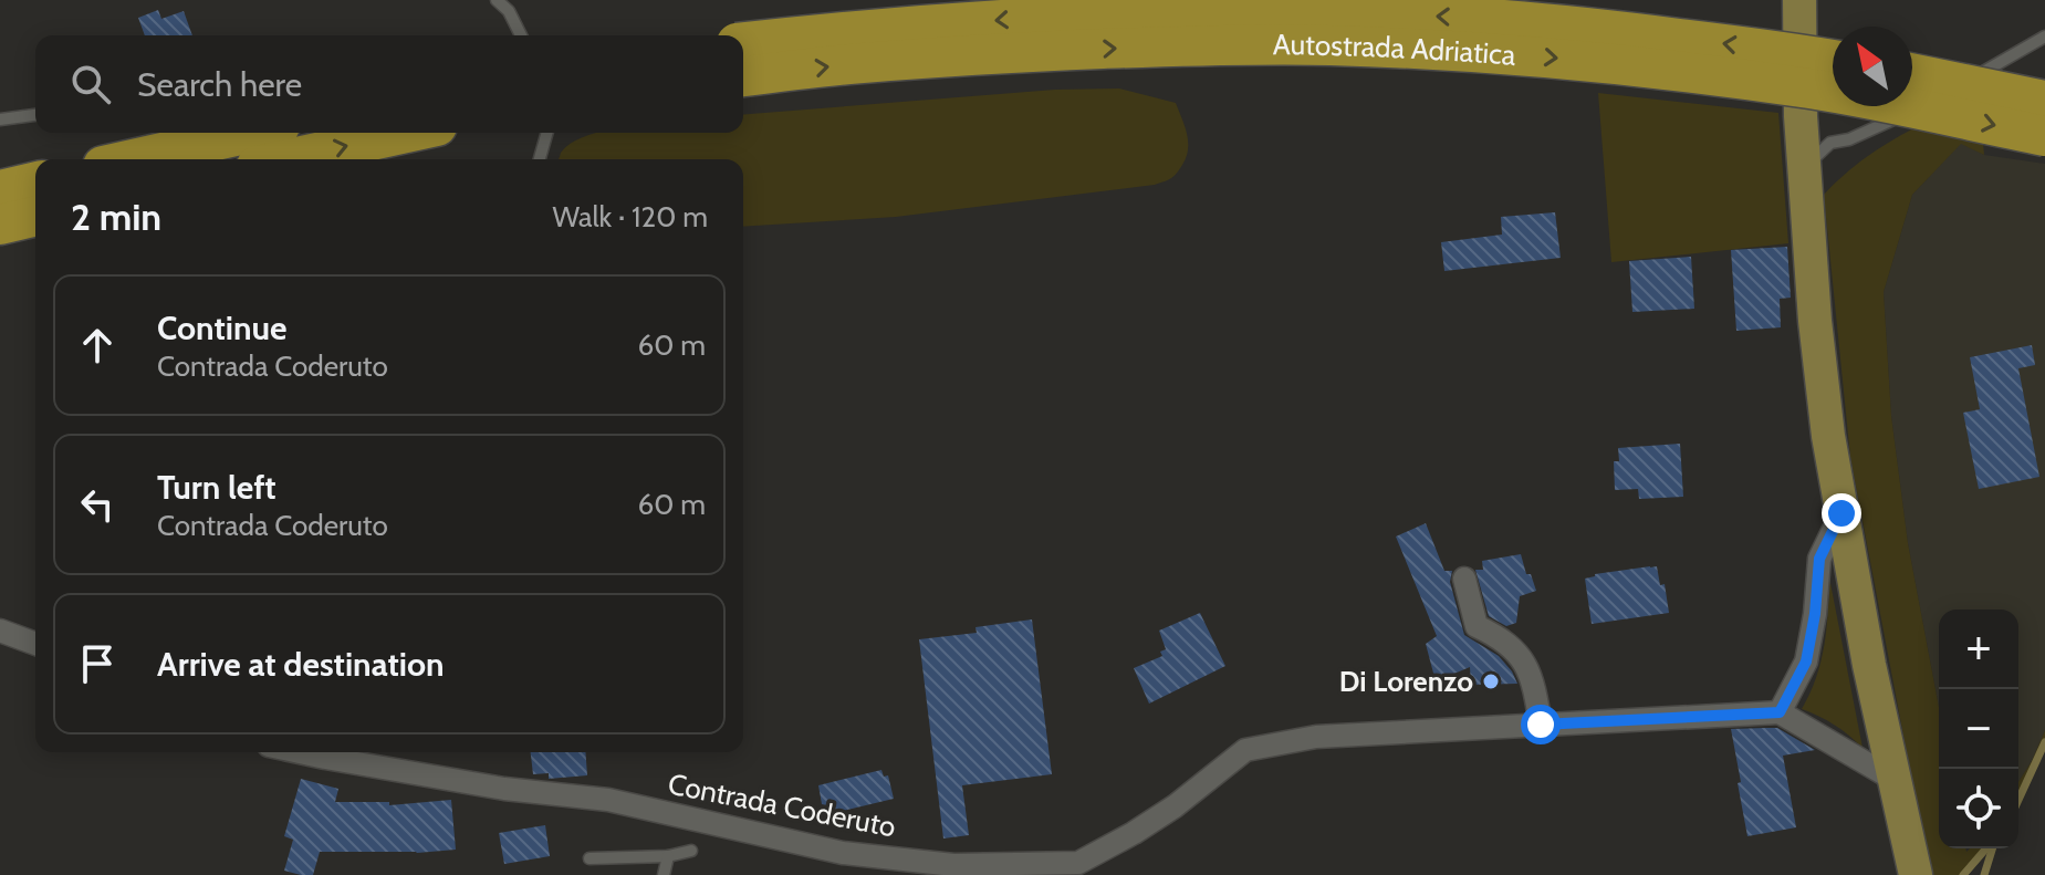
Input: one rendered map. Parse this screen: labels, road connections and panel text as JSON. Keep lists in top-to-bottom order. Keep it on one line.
{"streets":{"highway":["Autostrada Adriatica"],"street":["Contrada Coderuto"]},"places":["Di Lorenzo"],"north":"top left","page":{"search":"Search here","heading":["2 min","Walk · 120 m"],"list":[["Continue","Contrada Coderuto","60 m"],["Turn left","Contrada Coderuto","60 m"],"Arrive at destination"],"map_buttons":["+","−"]}}
